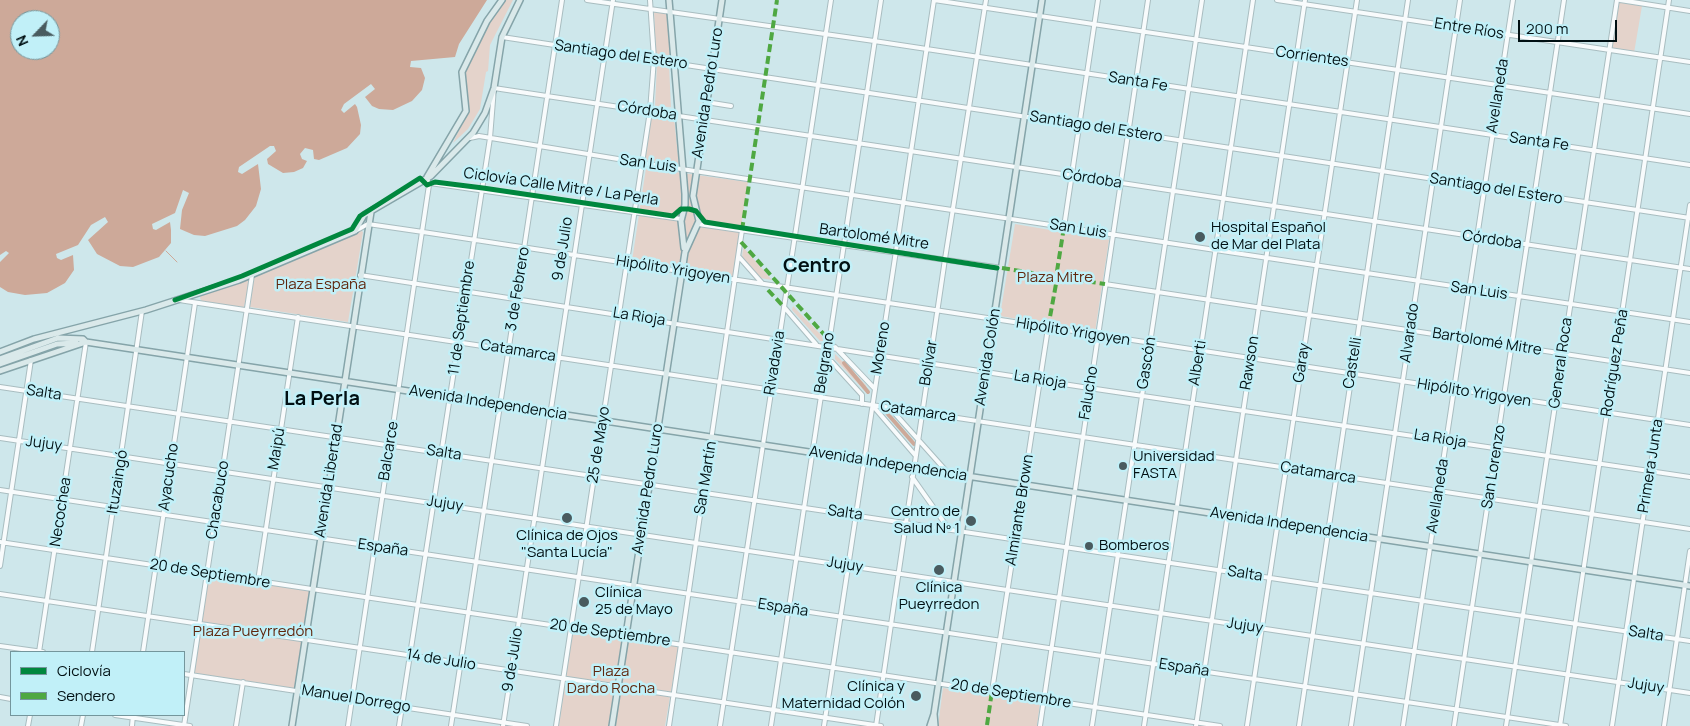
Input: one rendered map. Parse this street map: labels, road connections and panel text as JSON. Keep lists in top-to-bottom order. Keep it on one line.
{"streets":{"main road":["Avenida Pedro Luro","Avenida Colón","Avenida Independencia","Avenida Libertad"],"street":["Entre Ríos","Santiago del Estero","Corrientes","Santa Fe","Avellaneda","Córdoba","San Luis","Bartolomé Mitre","9 de Julio","Hipólito Yrigoyen","3 de Febrero","La Rioja","11 de Septiembre","Alvarado","Moreno","Catamarca","Rivadavia","Belgrano","Bolívar","Gascón","Alberti","Rawson","Garay","Castelli","General Roca","Rodríguez Peña","Salta","Falucho","Jujuy","25 de Mayo","Maipú","Balcarce","Primera Junta","San Lorenzo","Ayacucho","San Martín","Ituzaingó","Chacabuco","Almirante Brown","Necochea","España","20 de Septiembre","14 de Julio","Manuel Dorrego"],"cycle path":["Ciclovía Calle Mitre / La Perla"]},"crossings":[["Entre Ríos","Avellaneda"],["Entre Ríos","Alvarado"],["Entre Ríos","Rawson"],["Entre Ríos","Garay"],["Entre Ríos","Castelli"],["Entre Ríos","General Roca"],["Entre Ríos","Rodríguez Peña"],["Entre Ríos","San Lorenzo"],["Santiago del Estero","Avenida Pedro Luro"],["Santiago del Estero","Avellaneda"],["Santiago del Estero","9 de Julio"],["Santiago del Estero","3 de Febrero"],["Santiago del Estero","Alvarado"],["Santiago del Estero","Moreno"],["Santiago del Estero","Avenida Colón"],["Santiago del Estero","Rivadavia"],["Santiago del Estero","Belgrano"],["Santiago del Estero","Bolívar"],["Santiago del Estero","Gascón"],["Santiago del Estero","Alberti"],["Santiago del Estero","Rawson"],["Santiago del Estero","Garay"],["Santiago del Estero","Castelli"],["Santiago del Estero","General Roca"],["Santiago del Estero","Rodríguez Peña"],["Santiago del Estero","Falucho"],["Santiago del Estero","25 de Mayo"],["Santiago del Estero","Primera Junta"],["Santiago del Estero","San Lorenzo"],["Corrientes","Avellaneda"],["Corrientes","Alvarado"],["Corrientes","Moreno"],["Corrientes","Avenida Colón"],["Corrientes","Bolívar"],["Corrientes","Gascón"],["Corrientes","Alberti"],["Corrientes","Rawson"],["Corrientes","Garay"],["Corrientes","Castelli"],["Corrientes","General Roca"],["Corrientes","Rodríguez Peña"],["Corrientes","Falucho"],["Corrientes","San Lorenzo"],["Santa Fe","Avenida Pedro Luro"],["Santa Fe","Avellaneda"],["Santa Fe","9 de Julio"],["Santa Fe","Alvarado"],["Santa Fe","Moreno"],["Santa Fe","Avenida Colón"],["Santa Fe","Rivadavia"],["Santa Fe","Belgrano"],["Santa Fe","Bolívar"],["Santa Fe","Gascón"],["Santa Fe","Alberti"],["Santa Fe","Rawson"],["Santa Fe","Garay"],["Santa Fe","Castelli"],["Santa Fe","General Roca"],["Santa Fe","Rodríguez Peña"],["Santa Fe","Falucho"],["Santa Fe","25 de Mayo"],["Santa Fe","San Lorenzo"],["Avenida Pedro Luro","Córdoba"],["Avenida Pedro Luro","San Luis"],["Avenida Pedro Luro","Bartolomé Mitre"],["Avenida Pedro Luro","Hipólito Yrigoyen"],["Avenida Pedro Luro","La Rioja"],["Avenida Pedro Luro","Catamarca"],["Avenida Pedro Luro","Salta"],["Avenida Pedro Luro","Avenida Independencia"],["Avenida Pedro Luro","Jujuy"],["Avenida Pedro Luro","España"],["Avenida Pedro Luro","20 de Septiembre"],["Avenida Pedro Luro","14 de Julio"],["Avellaneda","Córdoba"],["Avellaneda","San Luis"],["Avellaneda","Bartolomé Mitre"],["Avellaneda","Hipólito Yrigoyen"],["Avellaneda","La Rioja"],["Avellaneda","Catamarca"],["Avellaneda","Salta"],["Avellaneda","Avenida Independencia"],["Avellaneda","Jujuy"],["Avellaneda","España"],["Córdoba","9 de Julio"],["Córdoba","3 de Febrero"],["Córdoba","11 de Septiembre"],["Córdoba","Alvarado"],["Córdoba","Moreno"],["Córdoba","Avenida Colón"],["Córdoba","Rivadavia"],["Córdoba","Belgrano"],["Córdoba","Bolívar"],["Córdoba","Gascón"],["Córdoba","Alberti"],["Córdoba","Rawson"],["Córdoba","Garay"],["Córdoba","Castelli"],["Córdoba","General Roca"],["Córdoba","Rodríguez Peña"],["Córdoba","Falucho"],["Córdoba","25 de Mayo"],["Córdoba","Primera Junta"],["Córdoba","San Lorenzo"],["San Luis","9 de Julio"],["San Luis","3 de Febrero"],["San Luis","11 de Septiembre"],["San Luis","Alvarado"],["San Luis","Moreno"],["San Luis","Avenida Colón"],["San Luis","Rivadavia"],["San Luis","Belgrano"],["San Luis","Bolívar"],["San Luis","Gascón"],["San Luis","Alberti"],["San Luis","Rawson"],["San Luis","Garay"],["San Luis","Castelli"],["San Luis","General Roca"],["San Luis","Rodríguez Peña"],["San Luis","Falucho"],["San Luis","25 de Mayo"],["San Luis","Primera Junta"],["San Luis","San Lorenzo"],["Bartolomé Mitre","Alvarado"],["Bartolomé Mitre","Moreno"],["Bartolomé Mitre","Avenida Colón"],["Bartolomé Mitre","Rivadavia"],["Bartolomé Mitre","Belgrano"],["Bartolomé Mitre","Bolívar"],["Bartolomé Mitre","Gascón"],["Bartolomé Mitre","Alberti"],["Bartolomé Mitre","Rawson"],["Bartolomé Mitre","Garay"],["Bartolomé Mitre","Castelli"],["Bartolomé Mitre","General Roca"],["Bartolomé Mitre","Rodríguez Peña"],["Bartolomé Mitre","Falucho"],["Bartolomé Mitre","Primera Junta"],["Bartolomé Mitre","San Lorenzo"],["Bartolomé Mitre","San Martín"],["9 de Julio","Hipólito Yrigoyen"],["9 de Julio","La Rioja"],["9 de Julio","Catamarca"],["9 de Julio","Salta"],["9 de Julio","Avenida Independencia"],["9 de Julio","Jujuy"],["9 de Julio","España"],["9 de Julio","20 de Septiembre"],["9 de Julio","14 de Julio"],["9 de Julio","Manuel Dorrego"],["Hipólito Yrigoyen","3 de Febrero"],["Hipólito Yrigoyen","11 de Septiembre"],["Hipólito Yrigoyen","Alvarado"],["Hipólito Yrigoyen","Moreno"],["Hipólito Yrigoyen","Avenida Colón"],["Hipólito Yrigoyen","Rivadavia"],["Hipólito Yrigoyen","Belgrano"],["Hipólito Yrigoyen","Bolívar"],["Hipólito Yrigoyen","Gascón"],["Hipólito Yrigoyen","Alberti"],["Hipólito Yrigoyen","Rawson"],["Hipólito Yrigoyen","Garay"],["Hipólito Yrigoyen","Castelli"],["Hipólito Yrigoyen","General Roca"],["Hipólito Yrigoyen","Rodríguez Peña"],["Hipólito Yrigoyen","Falucho"],["Hipólito Yrigoyen","25 de Mayo"],["Hipólito Yrigoyen","Balcarce"],["Hipólito Yrigoyen","Primera Junta"],["Hipólito Yrigoyen","San Lorenzo"],["Hipólito Yrigoyen","San Martín"],["Hipólito Yrigoyen","Avenida Libertad"],["Hipólito Yrigoyen","Almirante Brown"],["3 de Febrero","La Rioja"],["3 de Febrero","Catamarca"],["3 de Febrero","Salta"],["3 de Febrero","Avenida Independencia"],["3 de Febrero","Jujuy"],["3 de Febrero","España"],["3 de Febrero","20 de Septiembre"],["3 de Febrero","14 de Julio"],["3 de Febrero","Manuel Dorrego"],["La Rioja","11 de Septiembre"],["La Rioja","Alvarado"],["La Rioja","Moreno"],["La Rioja","Avenida Colón"],["La Rioja","Rivadavia"],["La Rioja","Belgrano"],["La Rioja","Bolívar"],["La Rioja","Gascón"],["La Rioja","Alberti"],["La Rioja","Rawson"],["La Rioja","Garay"],["La Rioja","Castelli"],["La Rioja","General Roca"],["La Rioja","Rodríguez Peña"],["La Rioja","Falucho"],["La Rioja","25 de Mayo"],["La Rioja","Balcarce"],["La Rioja","Primera Junta"],["La Rioja","San Lorenzo"],["La Rioja","San Martín"],["La Rioja","Avenida Libertad"],["La Rioja","Almirante Brown"],["11 de Septiembre","Catamarca"],["11 de Septiembre","Salta"],["11 de Septiembre","Avenida Independencia"],["11 de Septiembre","Jujuy"],["11 de Septiembre","España"],["11 de Septiembre","20 de Septiembre"],["11 de Septiembre","14 de Julio"],["11 de Septiembre","Manuel Dorrego"],["Alvarado","Catamarca"],["Alvarado","Salta"],["Alvarado","Avenida Independencia"],["Alvarado","Jujuy"],["Alvarado","España"],["Moreno","Catamarca"],["Moreno","Salta"],["Moreno","Avenida Independencia"],["Moreno","Jujuy"],["Moreno","España"],["Moreno","20 de Septiembre"],["Moreno","14 de Julio"],["Catamarca","Avenida Colón"],["Catamarca","Rivadavia"],["Catamarca","Belgrano"],["Catamarca","Bolívar"],["Catamarca","Gascón"],["Catamarca","Alberti"],["Catamarca","Rawson"],["Catamarca","Garay"],["Catamarca","Castelli"],["Catamarca","General Roca"],["Catamarca","Rodríguez Peña"],["Catamarca","Falucho"],["Catamarca","25 de Mayo"],["Catamarca","Maipú"],["Catamarca","Balcarce"],["Catamarca","Primera Junta"],["Catamarca","San Lorenzo"],["Catamarca","Ayacucho"],["Catamarca","San Martín"],["Catamarca","Avenida Libertad"],["Catamarca","Chacabuco"],["Catamarca","Almirante Brown"],["Avenida Colón","Salta"],["Avenida Colón","Avenida Independencia"],["Avenida Colón","Jujuy"],["Avenida Colón","España"],["Avenida Colón","20 de Septiembre"],["Rivadavia","Salta"],["Rivadavia","Avenida Independencia"],["Rivadavia","Jujuy"],["Rivadavia","España"],["Rivadavia","20 de Septiembre"],["Rivadavia","14 de Julio"],["Belgrano","Salta"],["Belgrano","Avenida Independencia"],["Belgrano","Jujuy"],["Belgrano","España"],["Belgrano","20 de Septiembre"],["Belgrano","14 de Julio"],["Bolívar","Salta"],["Bolívar","Avenida Independencia"],["Bolívar","Jujuy"],["Bolívar","España"],["Bolívar","20 de Septiembre"],["Bolívar","14 de Julio"],["Gascón","Salta"],["Gascón","Avenida Independencia"],["Gascón","Jujuy"],["Gascón","España"],["Gascón","20 de Septiembre"],["Alberti","Salta"],["Alberti","Avenida Independencia"],["Alberti","Jujuy"],["Alberti","España"],["Alberti","20 de Septiembre"],["Rawson","Salta"],["Rawson","Avenida Independencia"],["Rawson","Jujuy"],["Rawson","España"],["Rawson","20 de Septiembre"],["Garay","Salta"],["Garay","Avenida Independencia"],["Garay","Jujuy"],["Garay","España"],["Castelli","Salta"],["Castelli","Avenida Independencia"],["Castelli","Jujuy"],["Castelli","España"],["General Roca","Salta"],["General Roca","Avenida Independencia"],["General Roca","Jujuy"],["General Roca","España"],["Rodríguez Peña","Salta"],["Rodríguez Peña","Avenida Independencia"],["Rodríguez Peña","Jujuy"],["Rodríguez Peña","España"],["Salta","Falucho"],["Salta","25 de Mayo"],["Salta","Maipú"],["Salta","Balcarce"],["Salta","Primera Junta"],["Salta","San Lorenzo"],["Salta","Ayacucho"],["Salta","San Martín"],["Salta","Avenida Libertad"],["Salta","Ituzaingó"],["Salta","Chacabuco"],["Salta","Almirante Brown"],["Salta","Necochea"],["Falucho","Avenida Independencia"],["Falucho","Jujuy"],["Falucho","España"],["Falucho","20 de Septiembre"],["Avenida Independencia","25 de Mayo"],["Avenida Independencia","Maipú"],["Avenida Independencia","Balcarce"],["Avenida Independencia","Primera Junta"],["Avenida Independencia","San Lorenzo"],["Avenida Independencia","Ayacucho"],["Avenida Independencia","San Martín"],["Avenida Independencia","Avenida Libertad"],["Avenida Independencia","Ituzaingó"],["Avenida Independencia","Chacabuco"],["Avenida Independencia","Almirante Brown"],["Avenida Independencia","Necochea"],["Jujuy","25 de Mayo"],["Jujuy","Maipú"],["Jujuy","Balcarce"],["Jujuy","Primera Junta"],["Jujuy","San Lorenzo"],["Jujuy","Ayacucho"],["Jujuy","San Martín"],["Jujuy","Avenida Libertad"],["Jujuy","Ituzaingó"],["Jujuy","Chacabuco"],["Jujuy","Almirante Brown"],["Jujuy","Necochea"],["25 de Mayo","España"],["25 de Mayo","20 de Septiembre"],["25 de Mayo","14 de Julio"],["Maipú","España"],["Maipú","20 de Septiembre"],["Balcarce","España"],["Balcarce","20 de Septiembre"],["Balcarce","14 de Julio"],["Balcarce","Manuel Dorrego"],["San Lorenzo","España"],["Ayacucho","España"],["Ayacucho","20 de Septiembre"],["Ayacucho","14 de Julio"],["San Martín","España"],["San Martín","20 de Septiembre"],["San Martín","14 de Julio"],["Avenida Libertad","España"],["Avenida Libertad","20 de Septiembre"],["Avenida Libertad","14 de Julio"],["Avenida Libertad","Manuel Dorrego"],["Ituzaingó","España"],["Ituzaingó","20 de Septiembre"],["Ituzaingó","14 de Julio"],["Chacabuco","España"],["Chacabuco","20 de Septiembre"],["Chacabuco","14 de Julio"],["Chacabuco","Manuel Dorrego"],["Almirante Brown","España"],["Almirante Brown","20 de Septiembre"],["Necochea","España"],["Necochea","20 de Septiembre"],["Necochea","14 de Julio"]],"districts":["Centro","La Perla"],"parks":["Plaza Mitre","Plaza España","Plaza Pueyrredón","Plaza Dardo Rocha"],"places":["Hospital Español de Mar del Plata","Universidad FASTA","Clínica de Ojos \"Santa Lucía\"","Centro de Salud Nº 1","Bomberos","Clínica Pueyrredon","Clínica 25 de Mayo","Clínica y Maternidad Colón"],"legend":["Ciclovía","Sendero"],"scale_bar":"200 m","north":"bottom left"}
